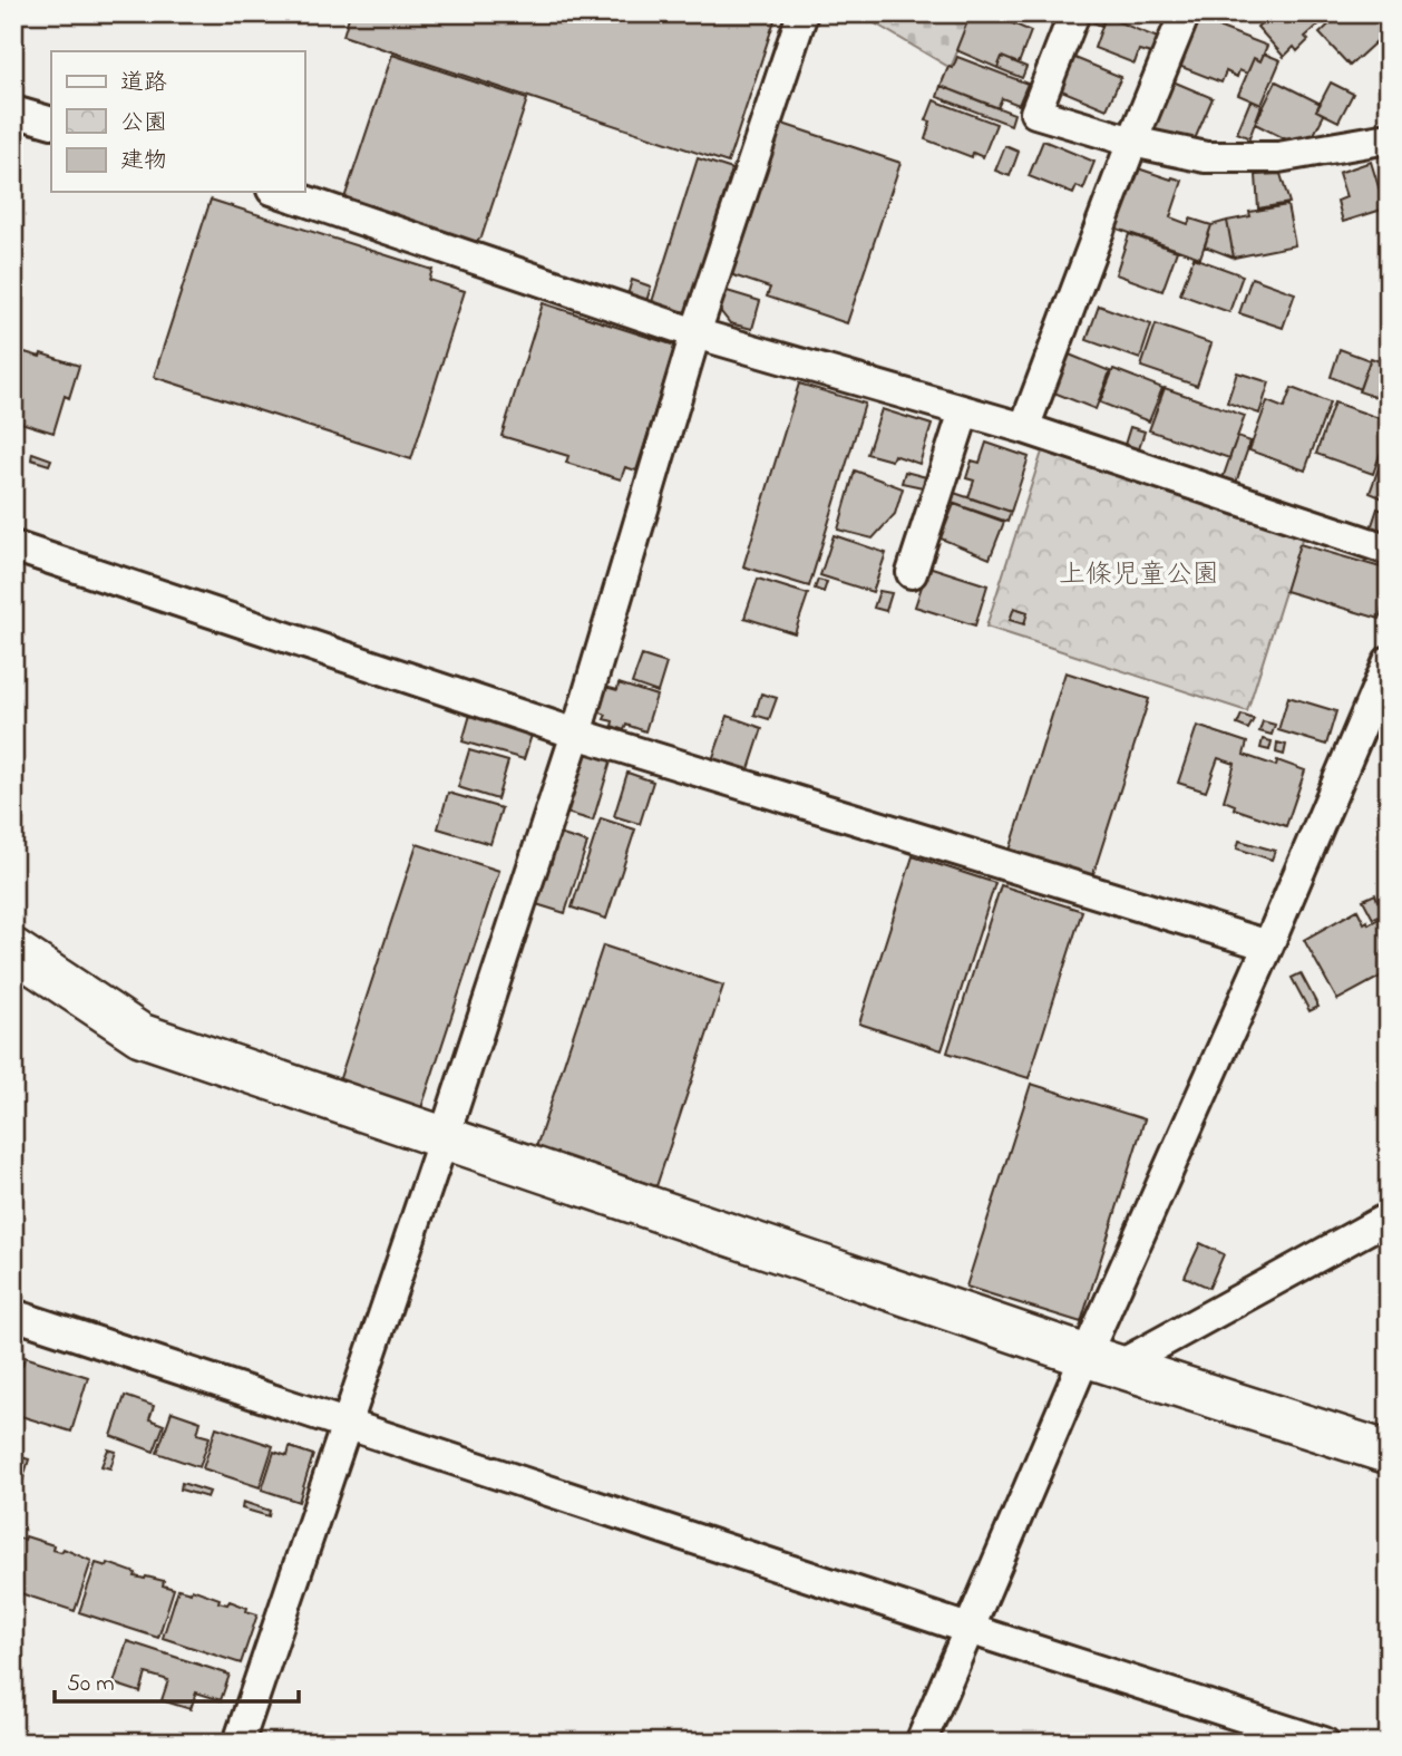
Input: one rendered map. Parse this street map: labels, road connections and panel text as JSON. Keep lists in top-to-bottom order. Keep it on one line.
{"parks":["上條児童公園"],"legend":["道路","公園","建物"],"scale_bar":"50 m"}
